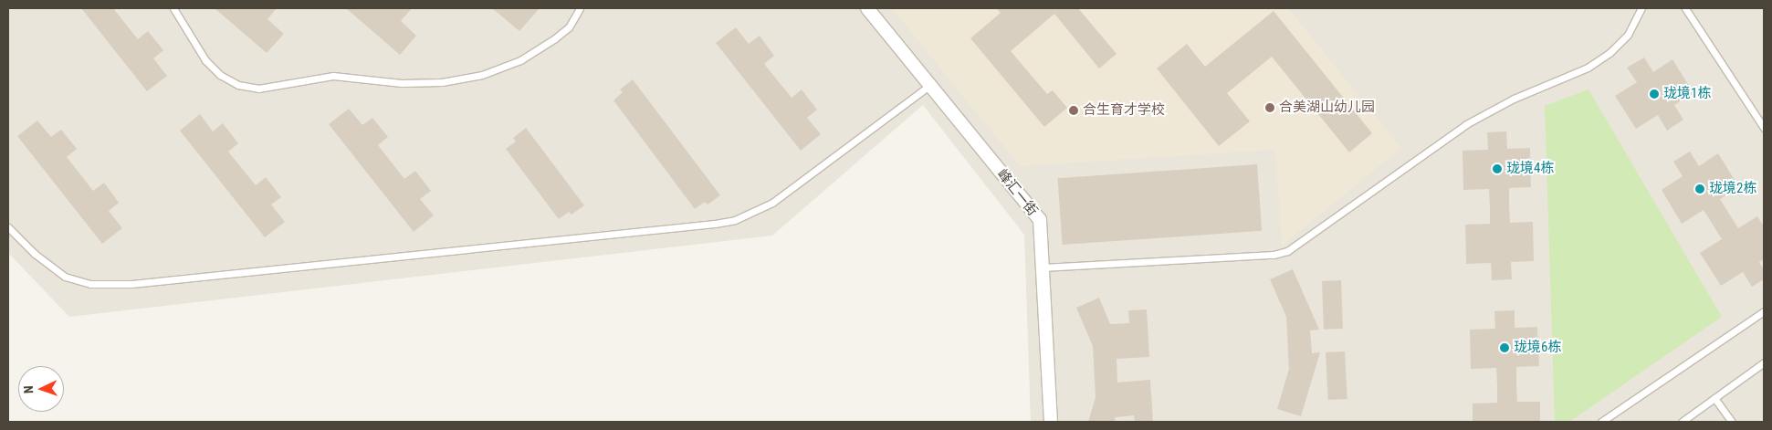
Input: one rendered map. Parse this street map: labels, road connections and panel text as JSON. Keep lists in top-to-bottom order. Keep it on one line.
{"streets":{"street":["峰汇一街"]},"places":["珑境1栋","合美湖山幼儿园","合生育才学校","珑境4栋","珑境2栋","珑境6栋"],"north":"left"}
